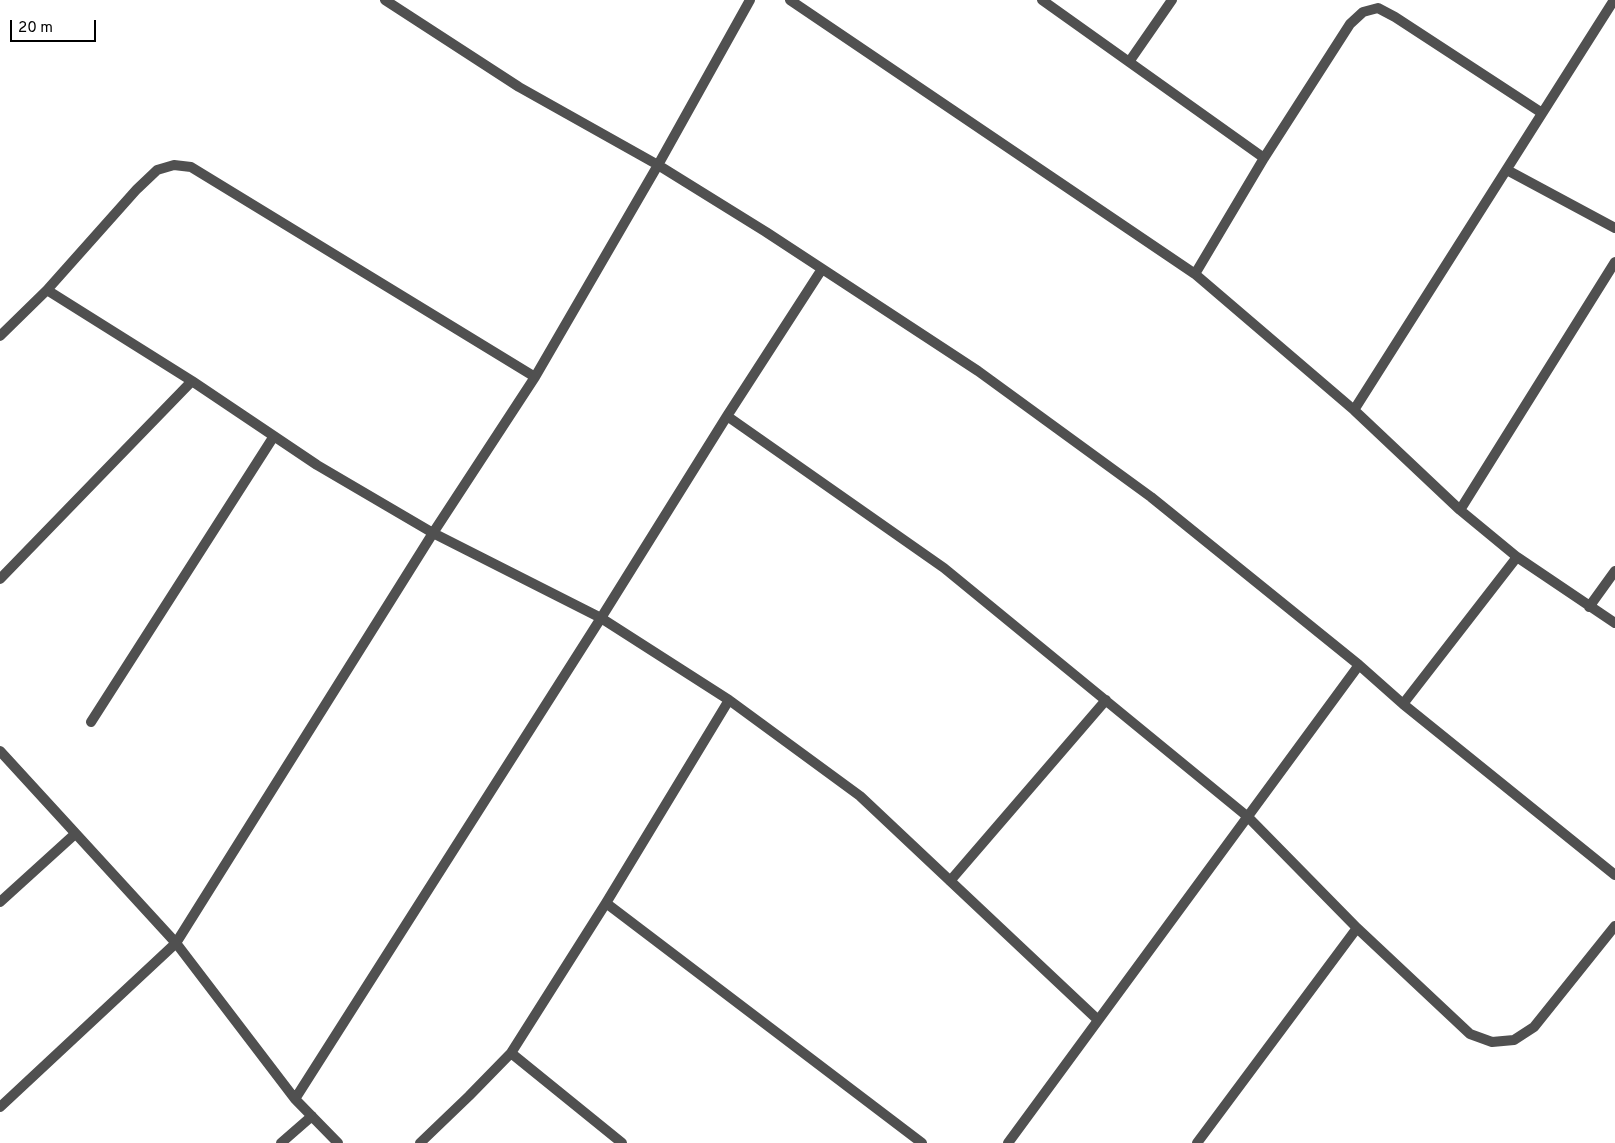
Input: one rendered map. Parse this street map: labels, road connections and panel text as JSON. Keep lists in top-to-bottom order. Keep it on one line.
{"scale_bar":"20 m"}
